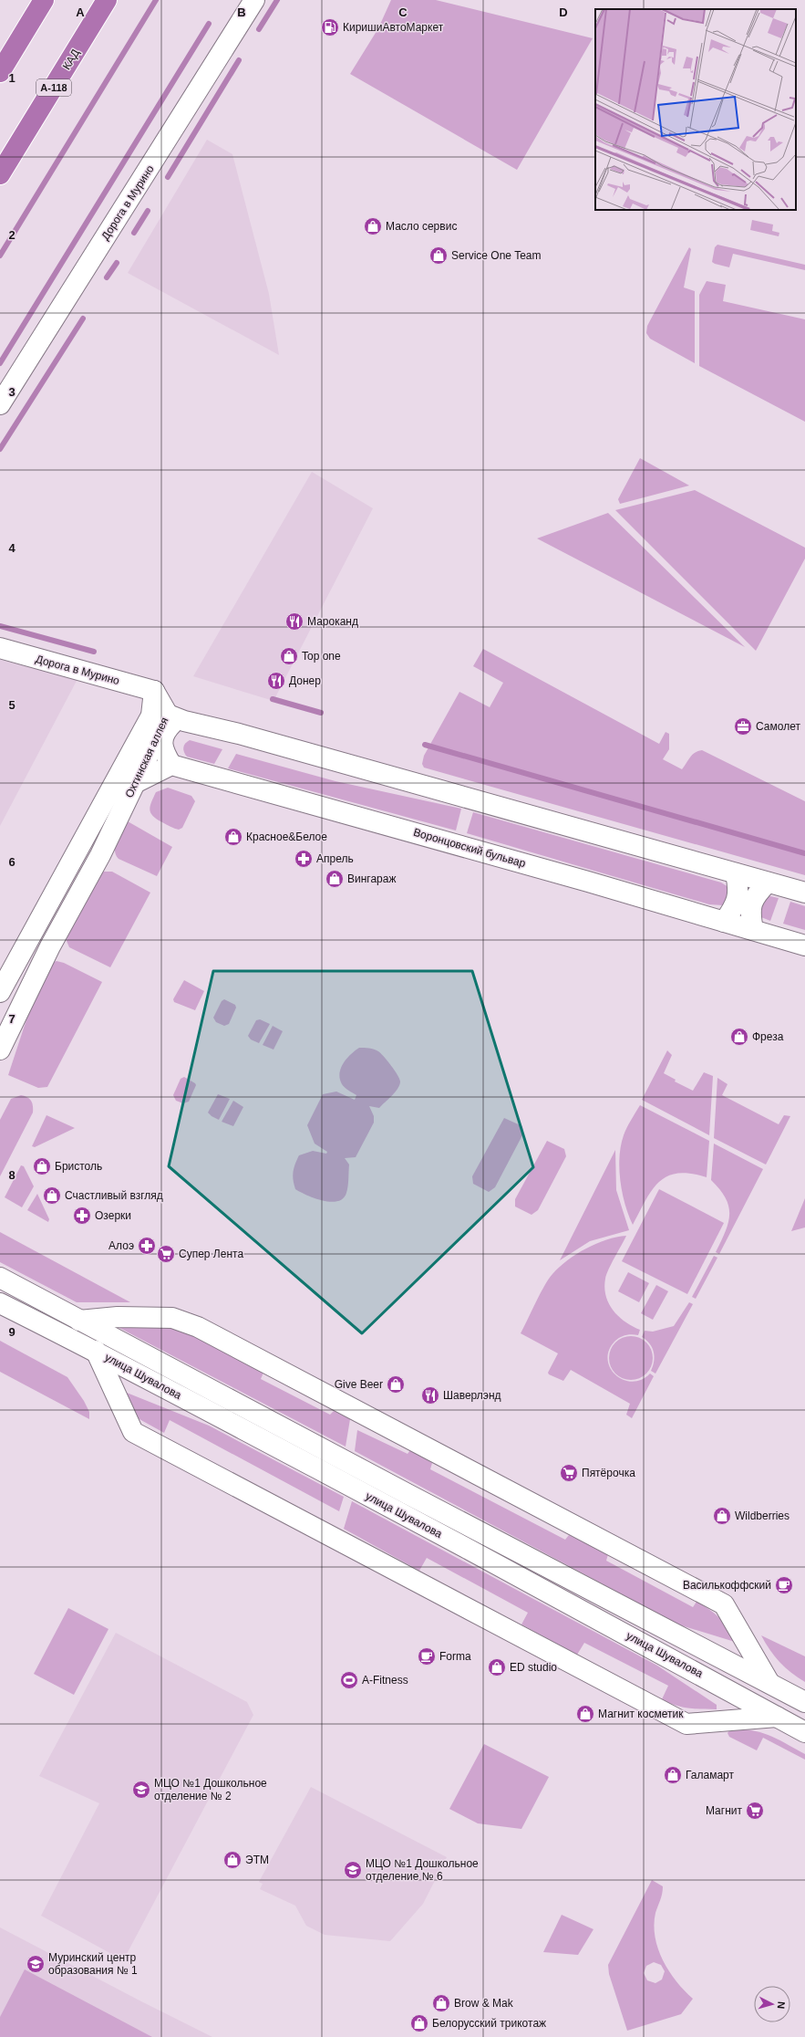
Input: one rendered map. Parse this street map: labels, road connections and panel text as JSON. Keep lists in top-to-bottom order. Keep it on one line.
{"streets":{"highway":["КАД","А-118"],"street":["Дорога в Мурино","Охтинская аллея","Воронцовский бульвар","улица Шувалова"]},"crossings":[["Дорога в Мурино","Охтинская аллея"]],"places":{"fuel station":["КиришиАвтоМаркет"],"shop":["Масло сервис","Service One Team","Top one","Красное&Белое","Вингараж","Фреза","Бристоль","Счастливый взгляд","Give Beer","Wildberries","ED studio","Магнит косметик","Галамарт","ЭТМ","Brow & Mak","Белорусский трикотаж"],"restaurant":["Мароканд","Донер","Шаверлэнд"],"office":["Самолет"],"pharmacy":["Апрель","Озерки","Алоэ"],"supermarket":["Супер Лента","Пятёрочка","Магнит"],"cafe":["Василькоффский","Forma"],"sports":["A-Fitness"],"school or university":["МЦО №1 Дошкольное отделение № 2","МЦО №1 Дошкольное отделение № 6","Муринский центр образования № 1"]},"north":"right","grid":{"columns":["A","B","C","D"],"rows":["1","2","3","4","5","6","7","8","9"]}}
